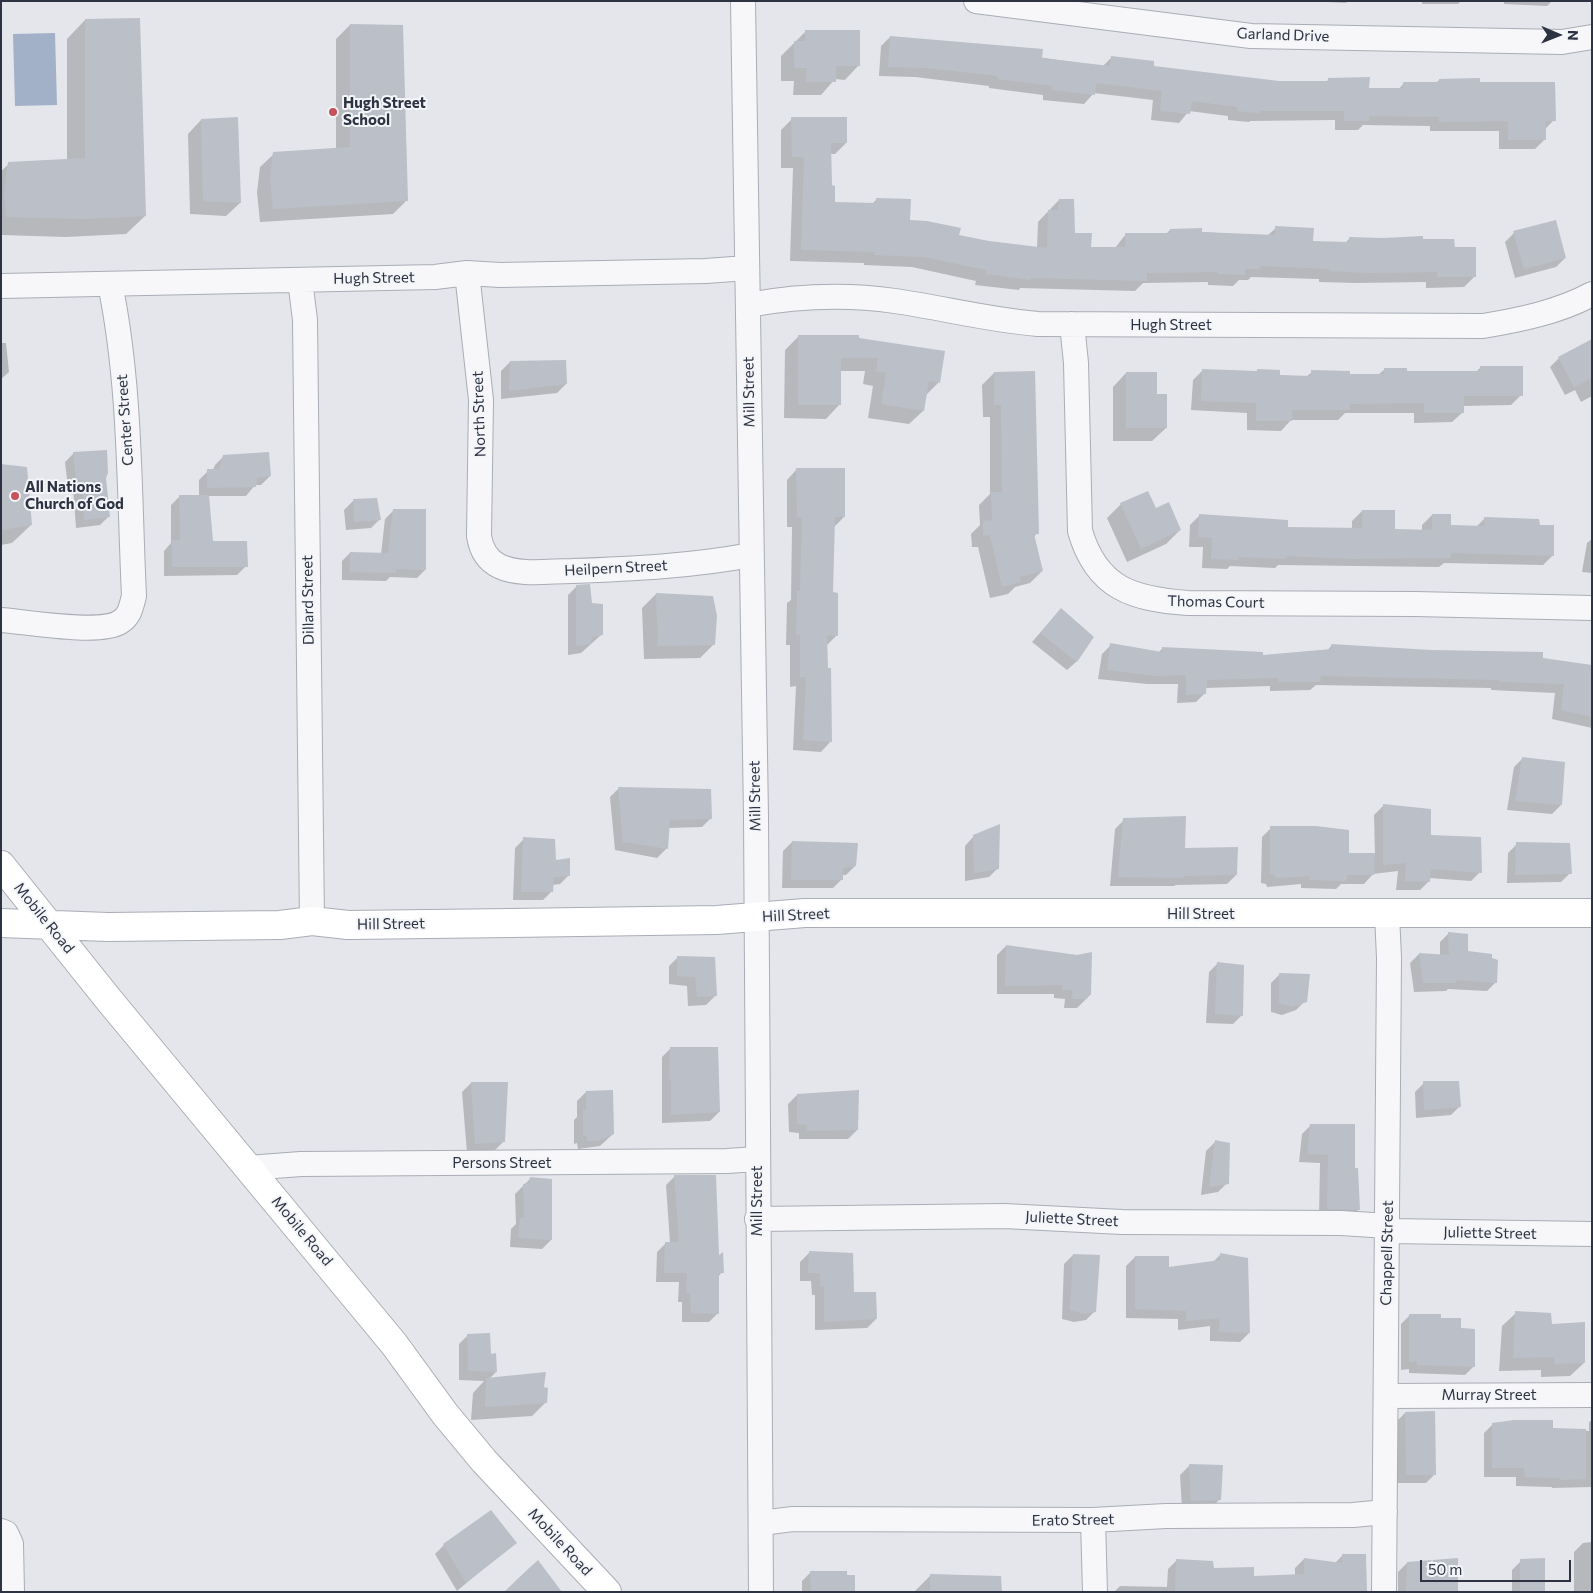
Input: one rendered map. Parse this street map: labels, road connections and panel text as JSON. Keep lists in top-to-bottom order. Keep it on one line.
{"streets":{"street":["Garland Drive","Hugh Street","Mill Street","North Street","Center Street","Heilpern Street","Dillard Street","Thomas Court","Hill Street","Mobile Road","Persons Street","Juliette Street","Chappell Street","Murray Street","Erato Street"]},"crossings":[["Hugh Street","Mill Street"],["Hugh Street","North Street"],["Hugh Street","Center Street"],["Hugh Street","Dillard Street"],["Hugh Street","Thomas Court"],["Mill Street","Heilpern Street"],["Mill Street","Hill Street"],["Mill Street","Persons Street"],["Mill Street","Juliette Street"],["Mill Street","Erato Street"],["North Street","Heilpern Street"],["Dillard Street","Hill Street"],["Hill Street","Mobile Road"],["Hill Street","Chappell Street"],["Mobile Road","Persons Street"],["Juliette Street","Chappell Street"],["Chappell Street","Murray Street"],["Chappell Street","Erato Street"]],"places":["Hugh Street School","All Nations Church of God"],"scale_bar":"50 m","north":"right"}
